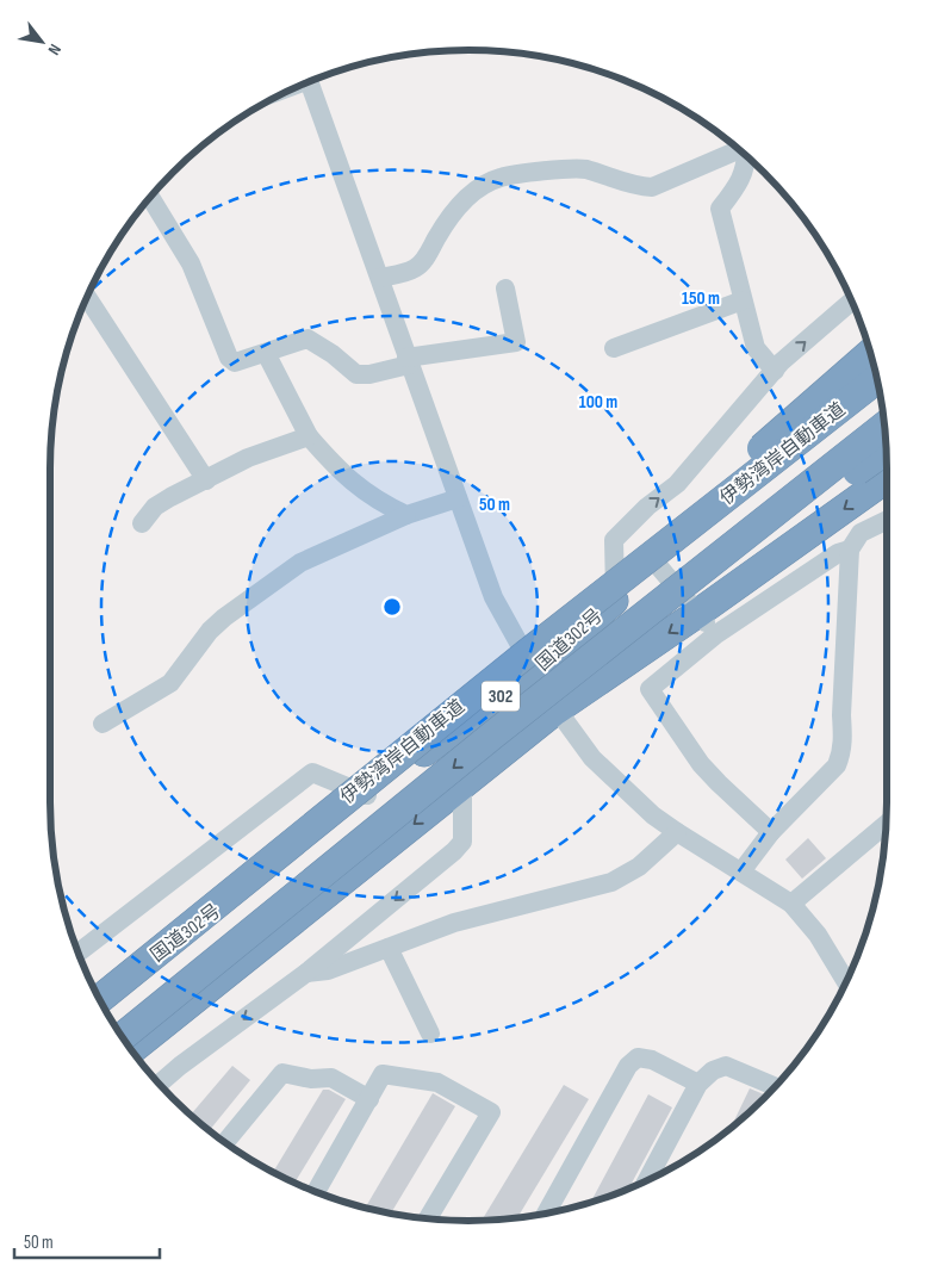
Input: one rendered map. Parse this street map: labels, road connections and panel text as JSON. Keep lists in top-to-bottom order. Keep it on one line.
{"streets":{"highway":["伊勢湾岸自動車道","国道302号","302"]},"crossings":[["伊勢湾岸自動車道","国道302号"]],"scale_bar":"50 m","north":"bottom right","rings":["150 m","100 m","50 m"]}
